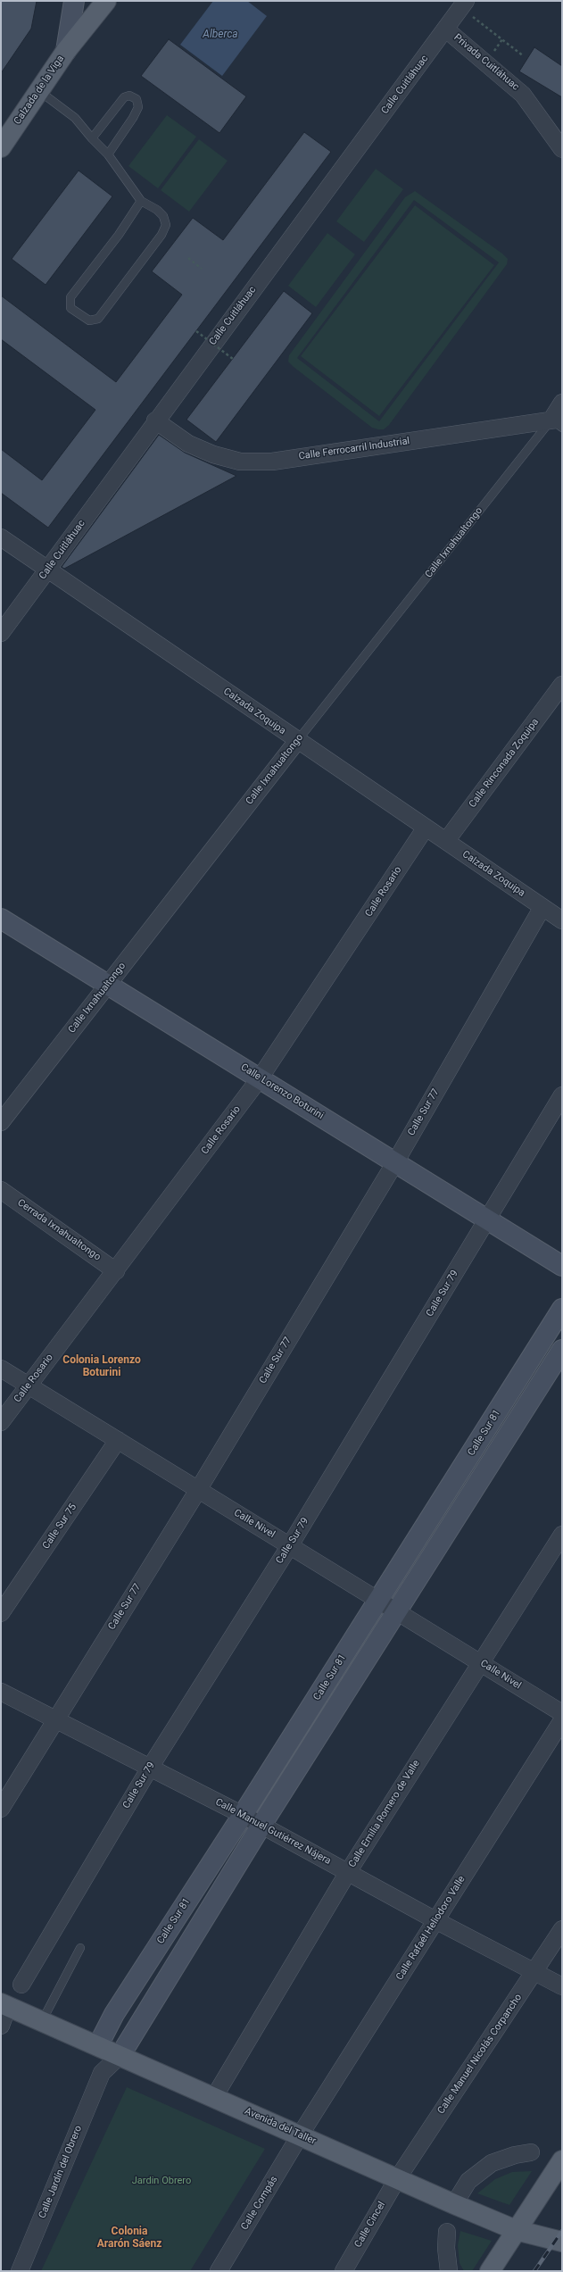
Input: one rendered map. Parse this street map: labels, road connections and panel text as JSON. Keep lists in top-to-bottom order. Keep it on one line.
{"streets":{"main road":["Calzada de la Viga","Avenida del Taller"],"street":["Privada Cuitláhuac","Calle Cuitláhuac","Calle Ferrocarril Industrial","Calle Ixnahualtongo","Calzada Zoquipa","Calle Rinconada Zoquipa","Calle Rosario","Calle Lorenzo Boturini","Calle Sur 77","Cerrada Ixnahualtongo","Calle Sur 79","Calle Sur 81","Calle Nivel","Calle Sur 75","Calle Emilia Romero de Valle","Calle Manuel Gutiérrez Nájera","Calle Rafaél Heliodoro Valle","Calle Manuel Nicolás Corpancho","Calle Jardín del Obrero","Calle Compás","Calle Cincel"]},"crossings":[["Privada Cuitláhuac","Calle Cuitláhuac"],["Calle Cuitláhuac","Calle Ferrocarril Industrial"],["Calle Cuitláhuac","Calzada Zoquipa"],["Calle Ferrocarril Industrial","Calle Ixnahualtongo"],["Calle Ixnahualtongo","Calzada Zoquipa"],["Calle Ixnahualtongo","Calle Lorenzo Boturini"],["Calzada Zoquipa","Calle Rinconada Zoquipa"],["Calzada Zoquipa","Calle Rosario"],["Calzada Zoquipa","Calle Sur 77"],["Calle Rosario","Calle Lorenzo Boturini"],["Calle Rosario","Cerrada Ixnahualtongo"],["Calle Rosario","Calle Nivel"],["Calle Lorenzo Boturini","Calle Sur 77"],["Calle Lorenzo Boturini","Calle Sur 79"],["Calle Sur 77","Calle Nivel"],["Calle Sur 77","Calle Manuel Gutiérrez Nájera"],["Calle Sur 79","Calle Nivel"],["Calle Sur 79","Calle Manuel Gutiérrez Nájera"],["Calle Sur 81","Calle Nivel"],["Calle Sur 81","Calle Manuel Gutiérrez Nájera"],["Calle Sur 81","Avenida del Taller"],["Calle Nivel","Calle Sur 75"],["Calle Nivel","Calle Emilia Romero de Valle"],["Calle Emilia Romero de Valle","Calle Manuel Gutiérrez Nájera"],["Calle Emilia Romero de Valle","Avenida del Taller"],["Calle Manuel Gutiérrez Nájera","Calle Rafaél Heliodoro Valle"],["Calle Manuel Gutiérrez Nájera","Calle Manuel Nicolás Corpancho"],["Calle Rafaél Heliodoro Valle","Avenida del Taller"],["Calle Rafaél Heliodoro Valle","Calle Compás"],["Calle Manuel Nicolás Corpancho","Avenida del Taller"],["Calle Manuel Nicolás Corpancho","Calle Cincel"],["Avenida del Taller","Calle Compás"],["Avenida del Taller","Calle Cincel"]],"districts":["Colonia Lorenzo Boturini","Colonia Ararón Sáenz"],"water":["Alberca"],"parks":["Jardin Obrero"]}
